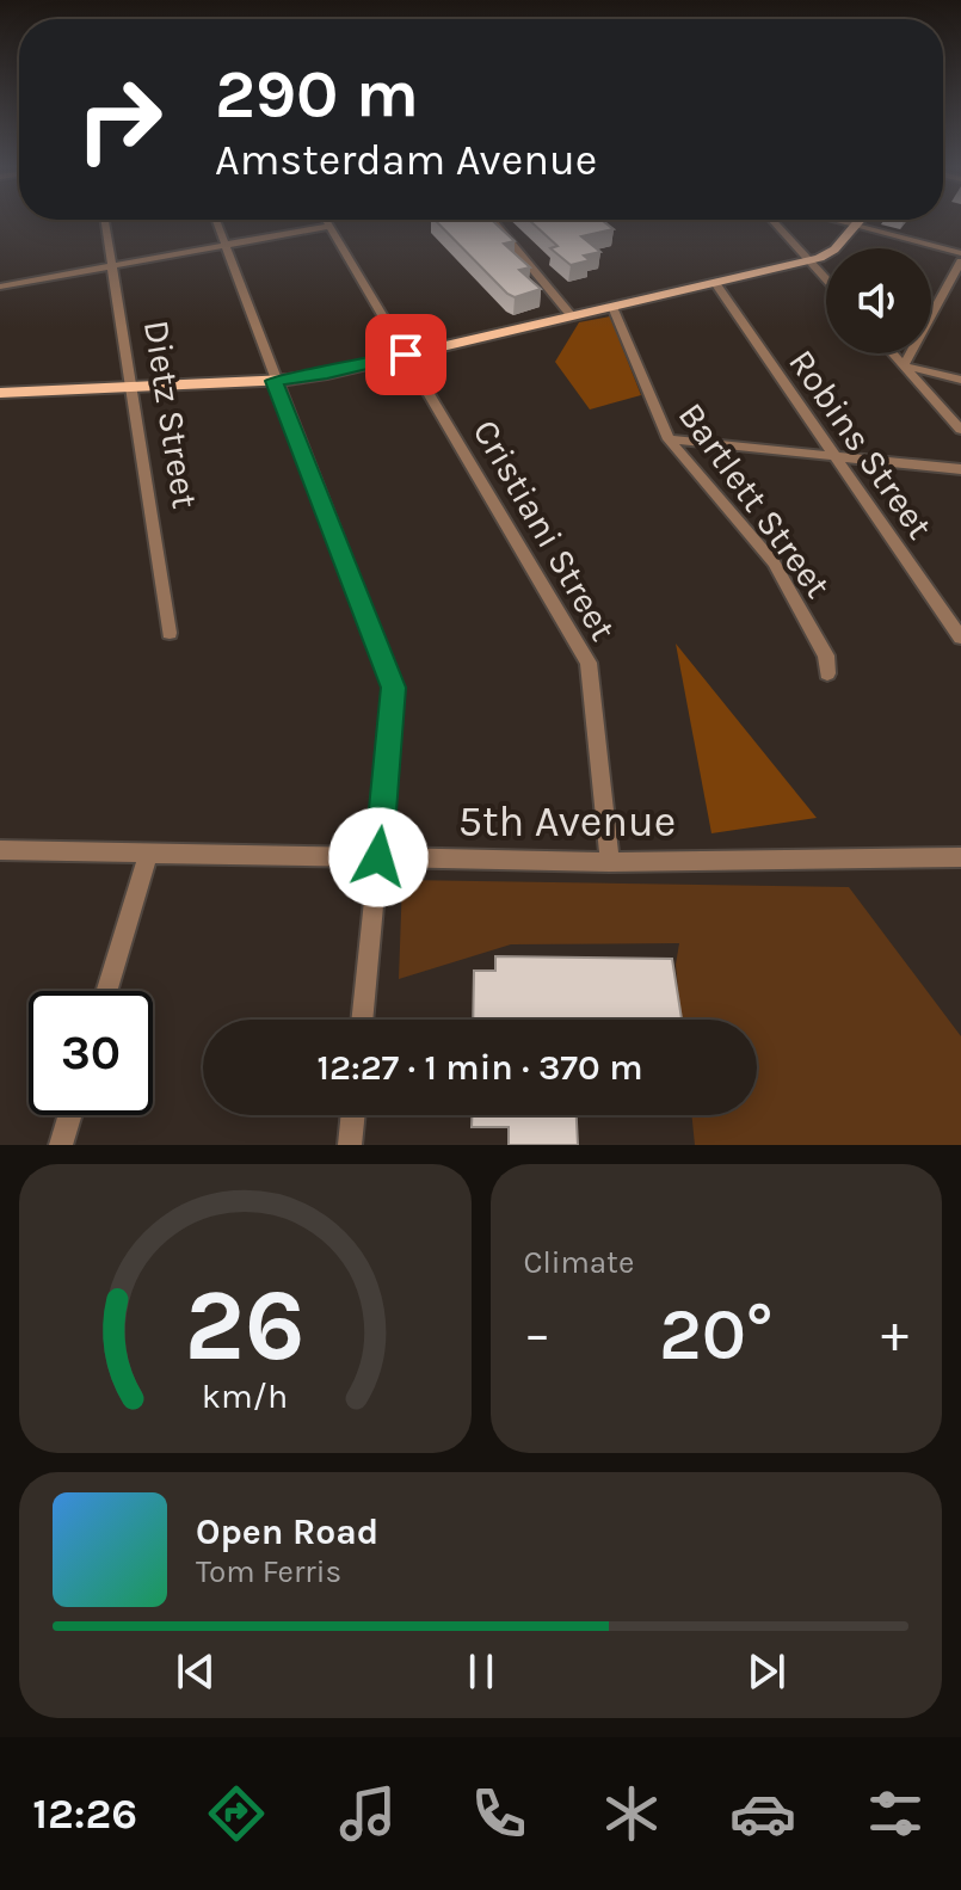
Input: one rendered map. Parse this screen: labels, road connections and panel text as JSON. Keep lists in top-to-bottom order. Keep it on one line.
{"streets":{"street":["Dietz Street","Robins Street","Bartlett Street","Cristiani Street","5th Avenue"]},"crossings":[["Cristiani Street","5th Avenue"]],"page":{"turn":["290 m","Amsterdam Avenue"],"limit":"30","trip":"12:27 · 1 min · 370 m","tile":"Climate","heat":["−","20°","+"],"song":["Open Road","Tom Ferris"],"tabs":"12:26","gauge":["26","km/h"]}}
